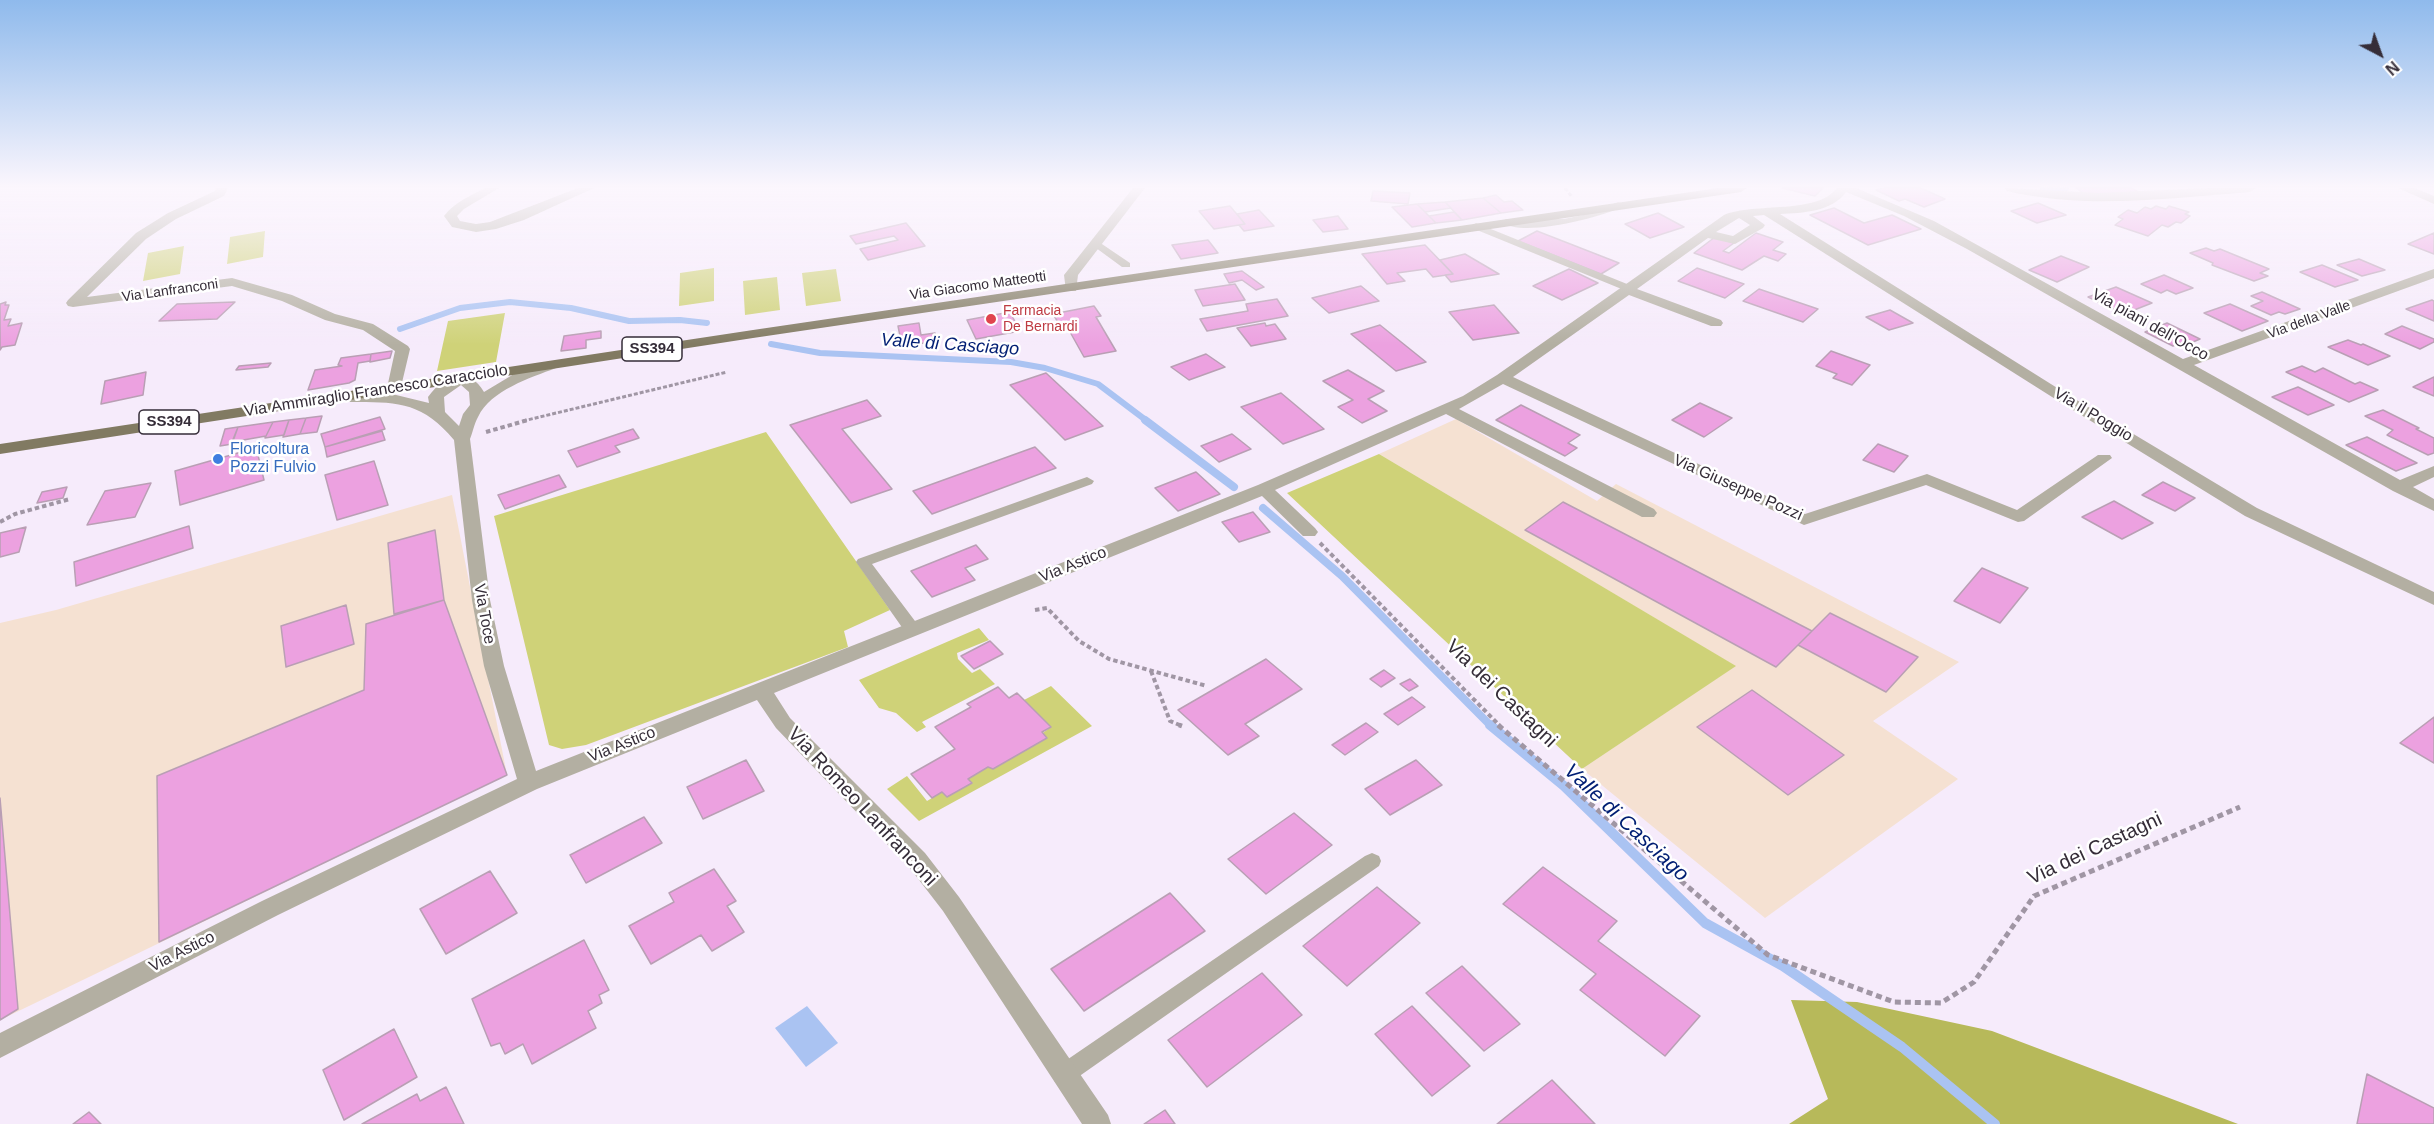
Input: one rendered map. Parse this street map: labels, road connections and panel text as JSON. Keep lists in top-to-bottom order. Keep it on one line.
{"streets":{"main road":["Via Giacomo Matteotti","SS394","Via Ammiraglio Francesco Caracciolo"],"street":["Via Lanfranconi","Via della Valle","Via piani dell'Occo","Via il Poggio","Via Giuseppe Pozzi","Via Astico","Via Toce","Via Romeo Lanfranconi"],"path":["Via dei Castagni"]},"crossings":[["Via Giacomo Matteotti","Via Ammiraglio Francesco Caracciolo"],["Via Lanfranconi","Via Ammiraglio Francesco Caracciolo"],["Via della Valle","Via piani dell'Occo"],["Via Ammiraglio Francesco Caracciolo","Via Toce"],["Via Astico","Via Toce"],["Via Astico","Via Romeo Lanfranconi"]],"water":["Valle di Casciago"],"places":["Farmacia De Bernardi","Floricoltura Pozzi Fulvio"],"north":"bottom right"}
